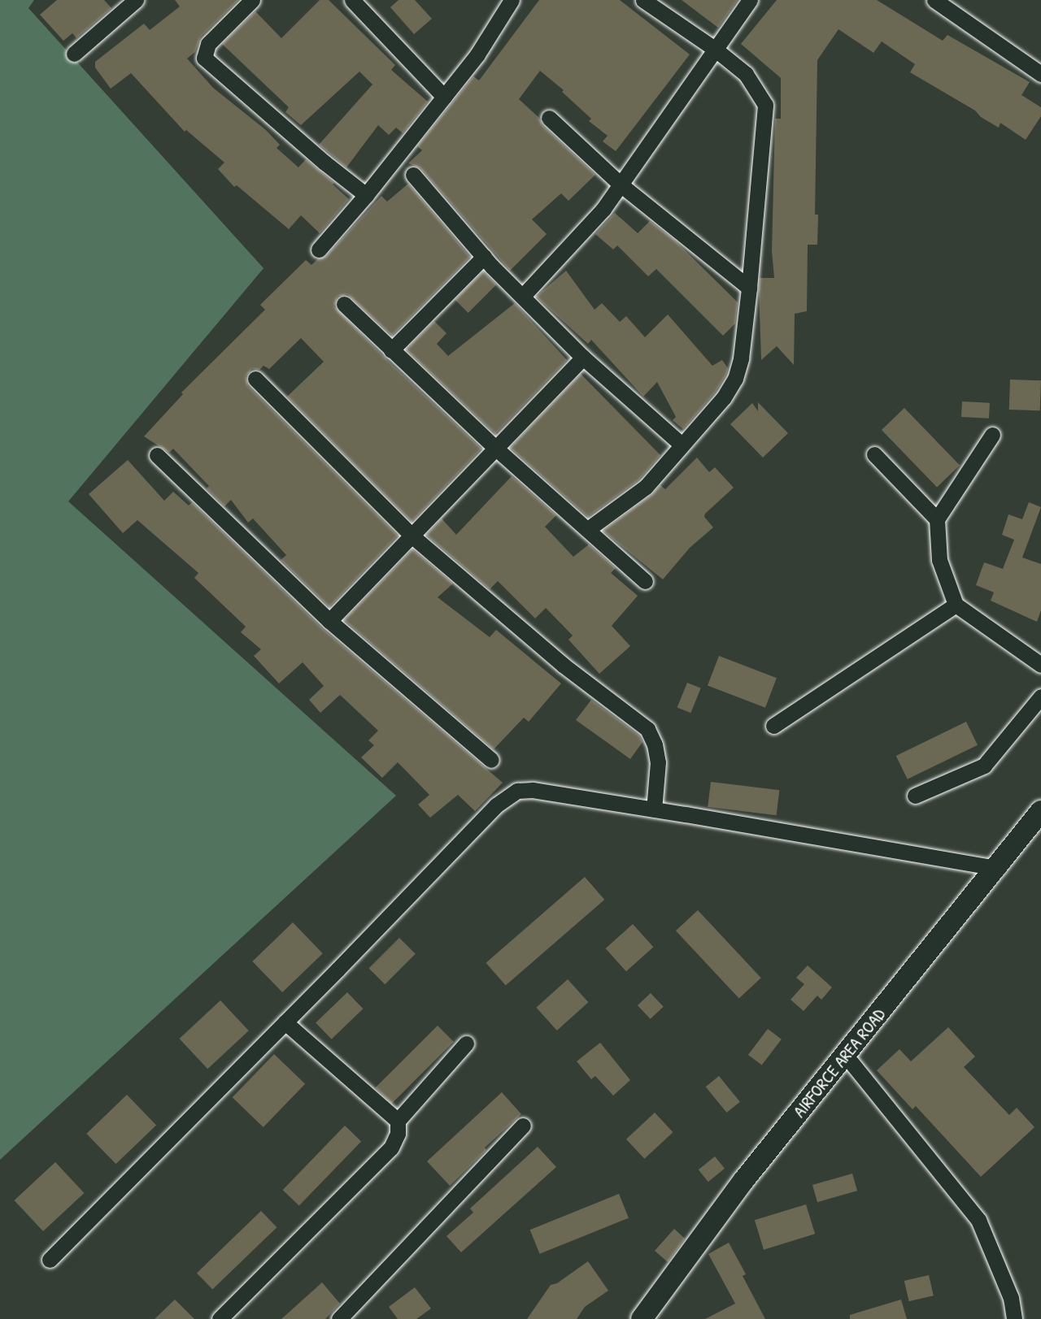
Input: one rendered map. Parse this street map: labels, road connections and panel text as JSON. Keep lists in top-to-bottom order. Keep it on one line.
{"streets":{"street":["AIRFORCE AREA ROAD"]}}
